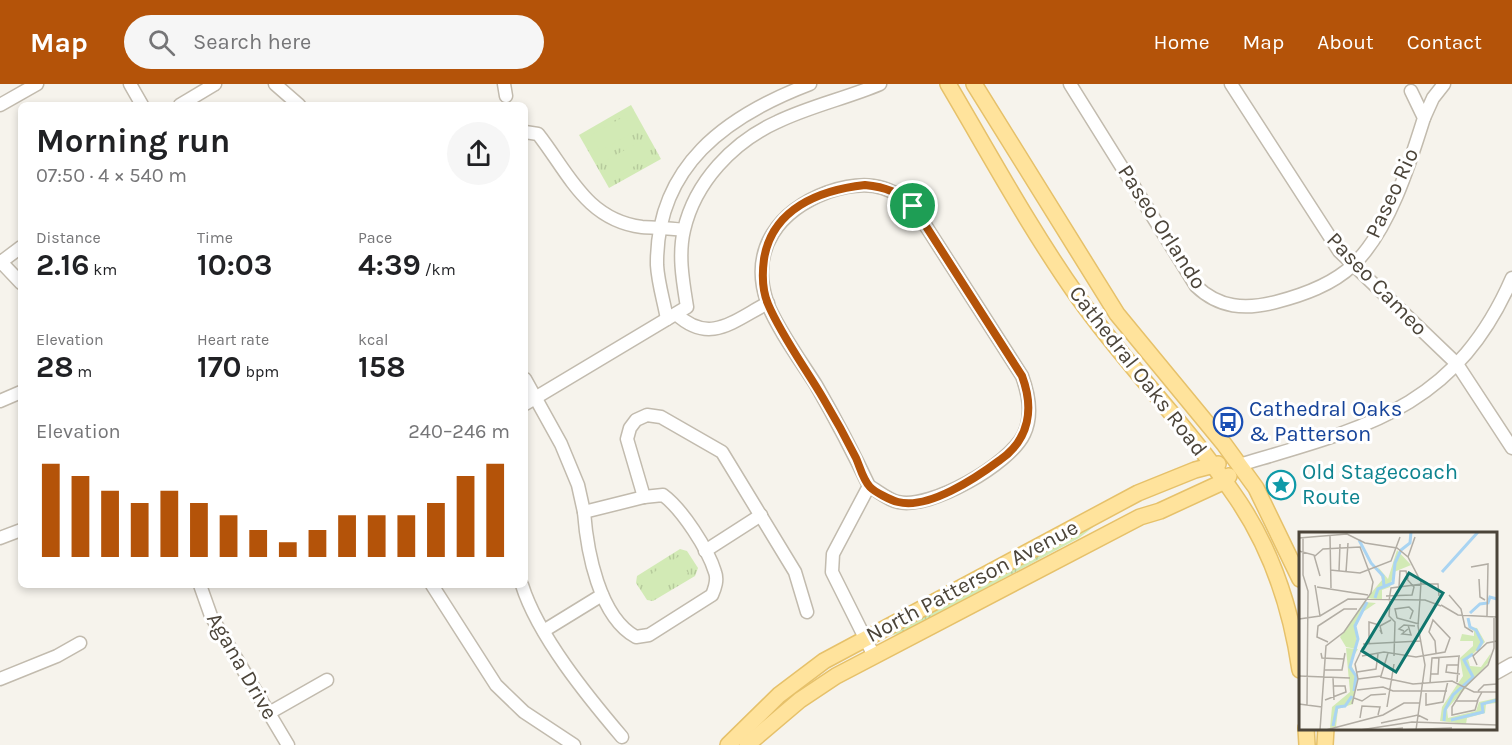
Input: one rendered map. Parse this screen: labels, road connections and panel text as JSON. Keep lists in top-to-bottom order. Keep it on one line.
{"streets":{"main road":["Cathedral Oaks Road","North Patterson Avenue"],"street":["Paseo Rio","Paseo Orlando","Paseo Cameo","Agana Drive"]},"crossings":[["Paseo Rio","Paseo Orlando"],["Paseo Rio","Paseo Cameo"],["Paseo Orlando","Paseo Cameo"],["Paseo Cameo","North Patterson Avenue"],["Cathedral Oaks Road","North Patterson Avenue"]],"places":{"bus stop":["Cathedral Oaks & Patterson"],"place":["Old Stagecoach Route"]},"page":{"header":"Map","search":"Search here","nav":["Home","Map","About","Contact"],"heading":["Morning run","07:50 · 4 × 540 m"],"stats":[["Distance","2.16 km"],["Time","10:03"],["Pace","4:39 /km"],["Elevation","28 m"],["Heart rate","170 bpm"],["kcal","158"]],"chart":["Elevation","240–246 m"]}}
